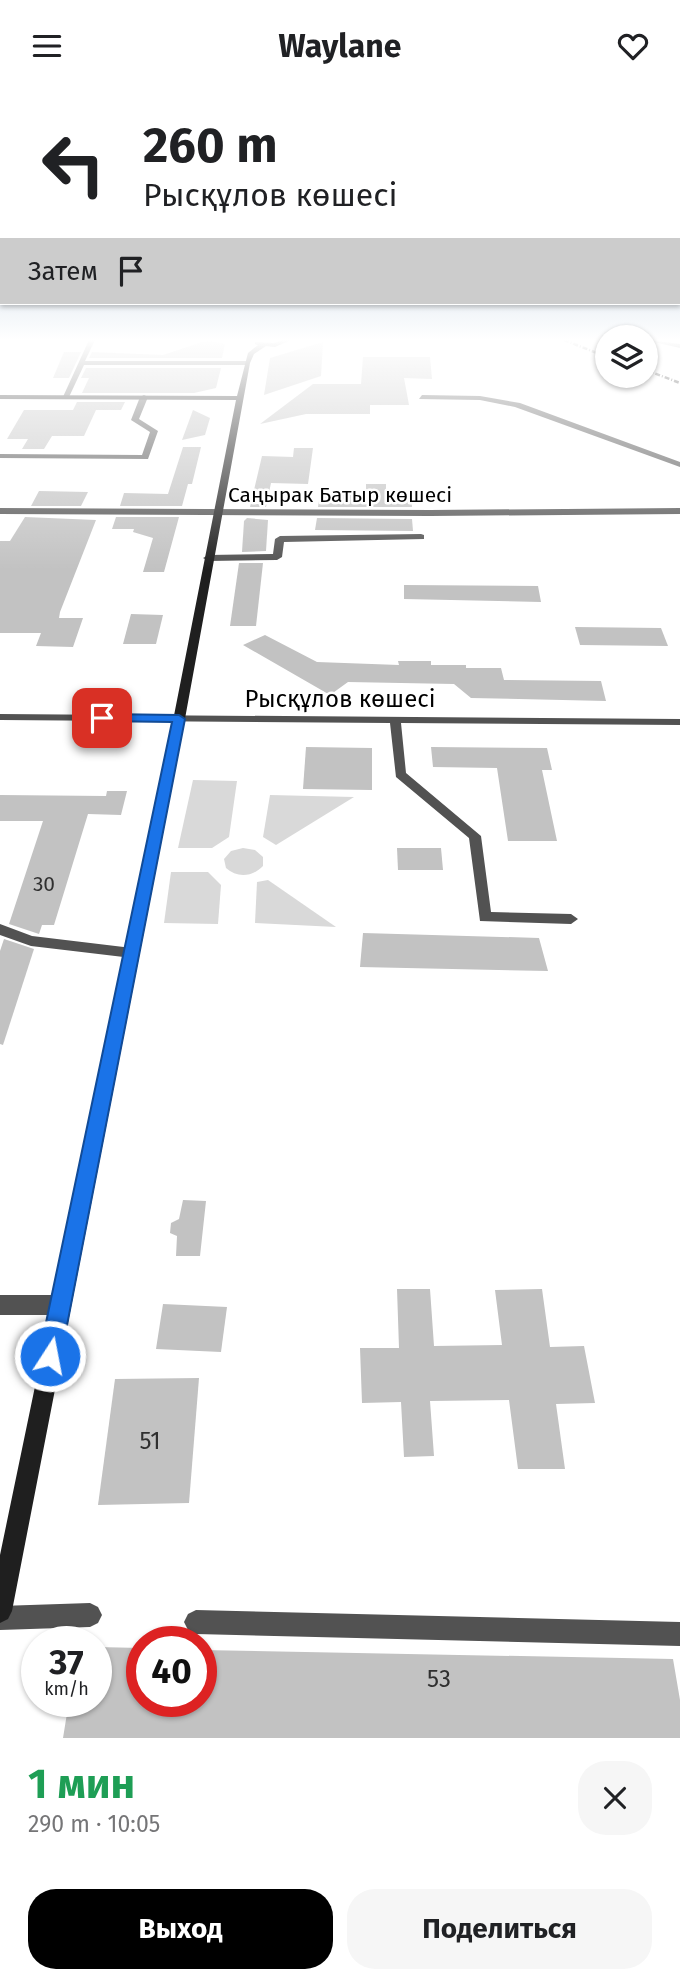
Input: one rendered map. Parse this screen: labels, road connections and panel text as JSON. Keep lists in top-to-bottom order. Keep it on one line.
{"streets":{"street":["Саңырак Батыр көшесі","Рысқұлов көшесі"]},"house_numbers":["30","51","53"],"page":{"header":"Waylane","turn":["260 m","Рысқұлов көшесі"],"then":"Затем","speed":"37 km/h","limit":"40","heading":["1 мин","290 m · 10:05"],"buttons":["Выход","Поделиться"]}}
